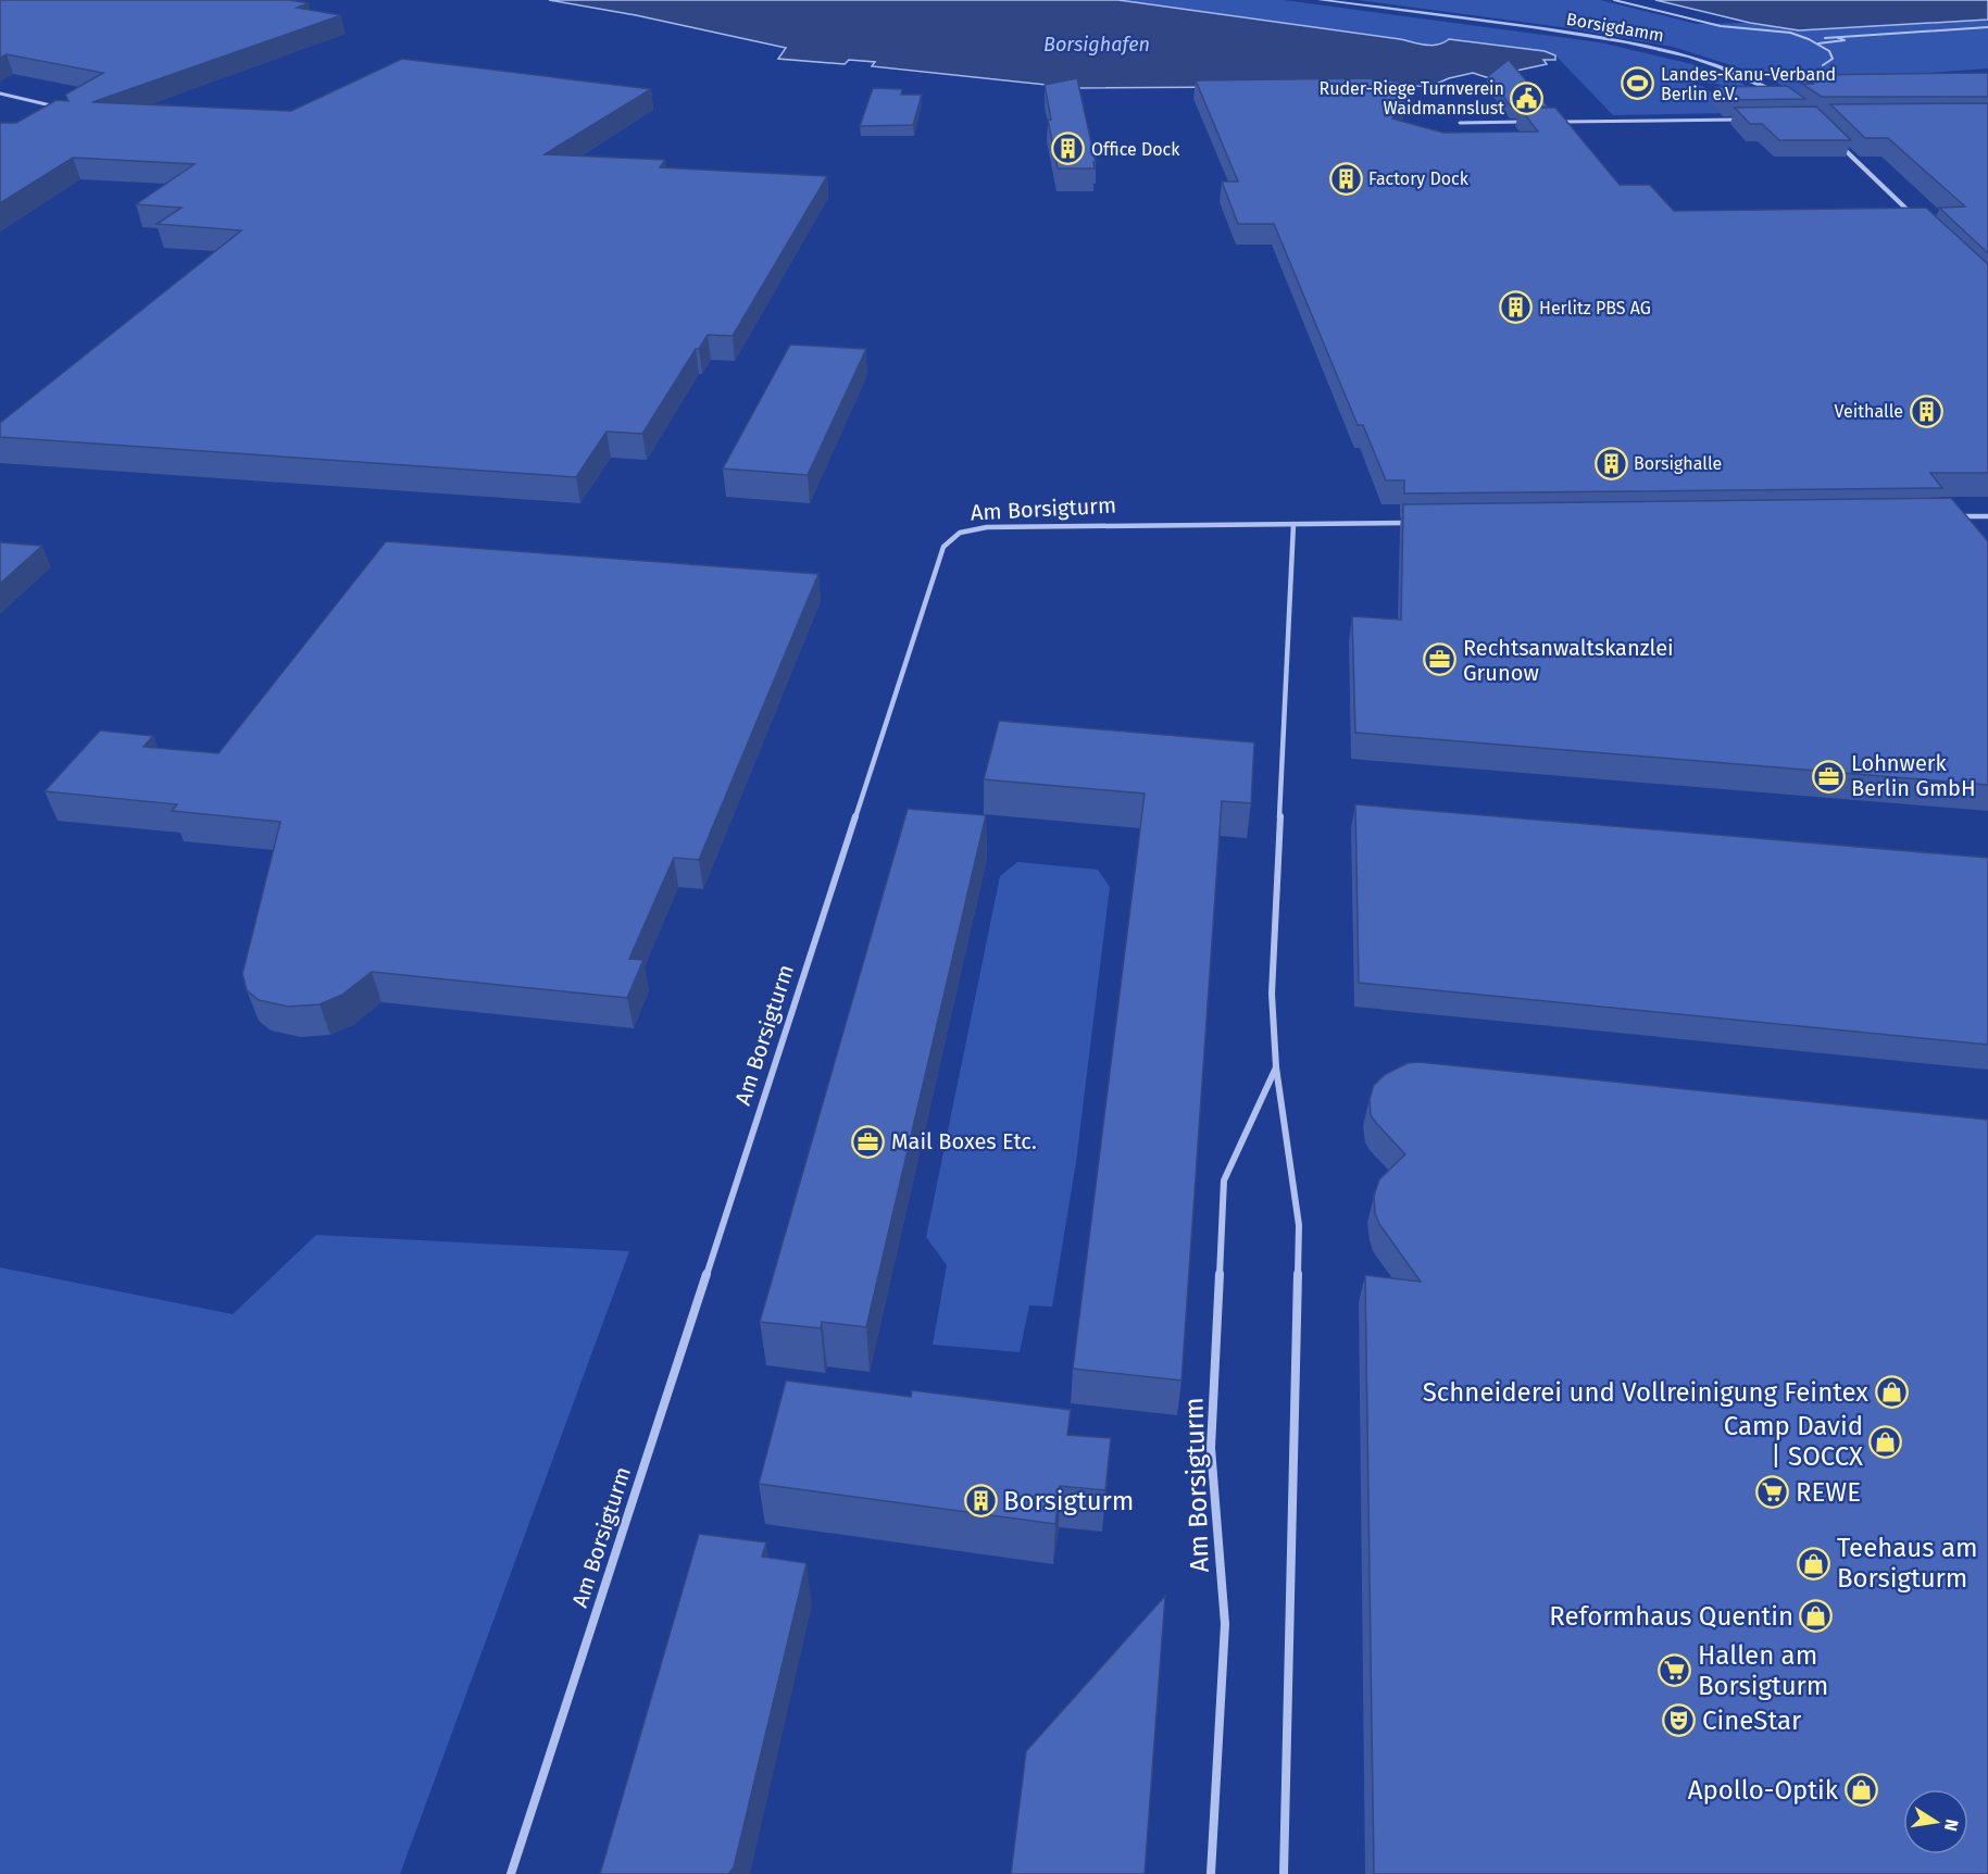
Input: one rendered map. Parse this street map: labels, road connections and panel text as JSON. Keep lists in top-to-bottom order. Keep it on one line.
{"streets":{"street":["Borsigdamm","Am Borsigturm"]},"water":["Borsighafen"],"places":{"sports":["Landes-Kanu-Verband Berlin e.V."],"public building":["Ruder-Riege Turnverein Waidmannslust"],"building":["Office Dock","Factory Dock","Herlitz PBS AG","Veithalle","Borsighalle","Borsigturm"],"office":["Rechtsanwaltskanzlei Grunow","Lohnwerk Berlin GmbH","Mail Boxes Etc."],"shop":["Schneiderei und Vollreinigung Feintex","Camp David | SOCCX","Teehaus am Borsigturm","Reformhaus Quentin","Apollo-Optik"],"supermarket":["REWE","Hallen am Borsigturm"],"theatre":["CineStar"]},"north":"right"}
